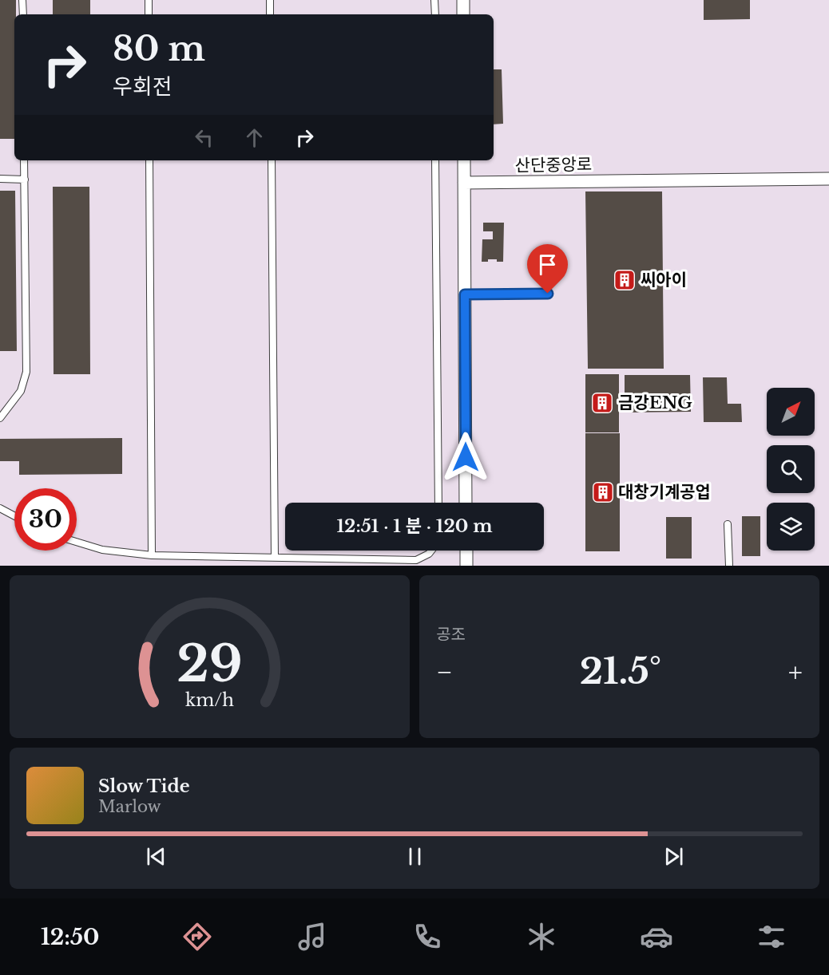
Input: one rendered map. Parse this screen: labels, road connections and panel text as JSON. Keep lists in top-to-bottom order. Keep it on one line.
{"streets":{"street":["산단중앙로"]},"places":{"building":["씨아이","금강ENG","대창기계공업"]},"north":"top right","page":{"turn":["80 m","우회전"],"limit":"30","trip":"12:51 · 1 분 · 120 m","tile":"공조","heat":["−","21.5°","+"],"song":["Slow Tide","Marlow"],"tabs":"12:50","gauge":["29","km/h"]}}
